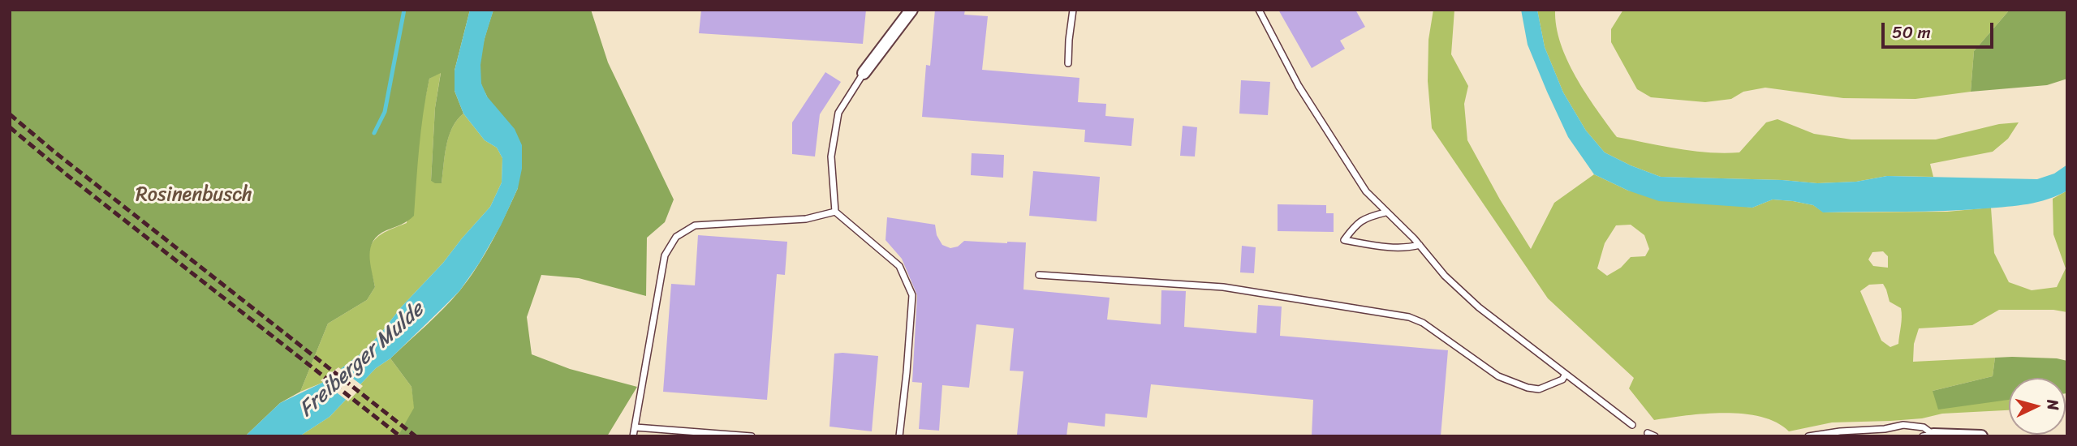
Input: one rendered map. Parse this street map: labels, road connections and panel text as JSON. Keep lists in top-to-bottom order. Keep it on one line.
{"water":["Freiberger Mulde"],"parks":["Rosinenbusch"],"scale_bar":"50 m","north":"right"}
